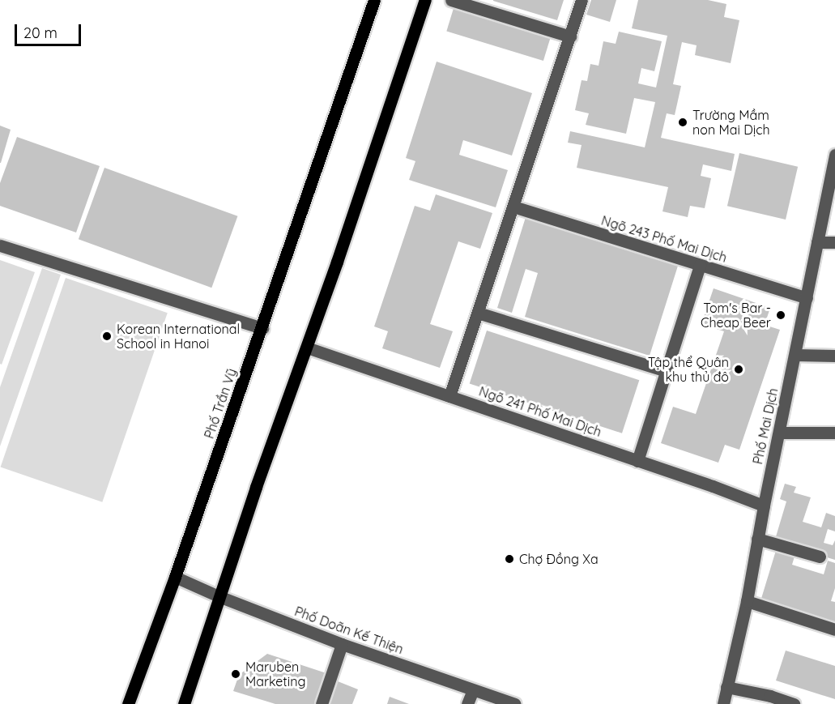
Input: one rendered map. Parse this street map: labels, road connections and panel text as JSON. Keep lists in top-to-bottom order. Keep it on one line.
{"streets":{"main road":["Phố Trần Vỹ"],"street":["Ngõ 243 Phố Mai Dịch","Ngõ 241 Phố Mai Dịch","Phố Mai Dịch","Phố Doãn Kế Thiện"]},"crossings":[["Ngõ 243 Phố Mai Dịch","Phố Mai Dịch"],["Phố Trần Vỹ","Phố Doãn Kế Thiện"],["Ngõ 241 Phố Mai Dịch","Phố Mai Dịch"]],"places":["Trường Mầm non Mai Dịch","Tom's Bar - Cheap Beer","Korean International School in Hanoi","Tập thể Quân khu thủ đô","Chợ Đồng Xa","Maruben Marketing"],"scale_bar":"20 m"}
